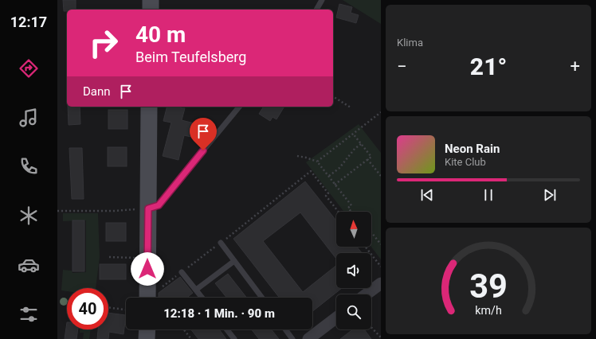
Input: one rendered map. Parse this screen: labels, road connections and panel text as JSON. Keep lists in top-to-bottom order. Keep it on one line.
{"north":"top","page":{"tabs":"12:17","tile":"Klima","turn":["40 m","Beim Teufelsberg"],"heat":["−","21°","+"],"then":"Dann","song":["Neon Rain","Kite Club"],"limit":"40","trip":"12:18 · 1 Min. · 90 m","gauge":["39","km/h"]}}
